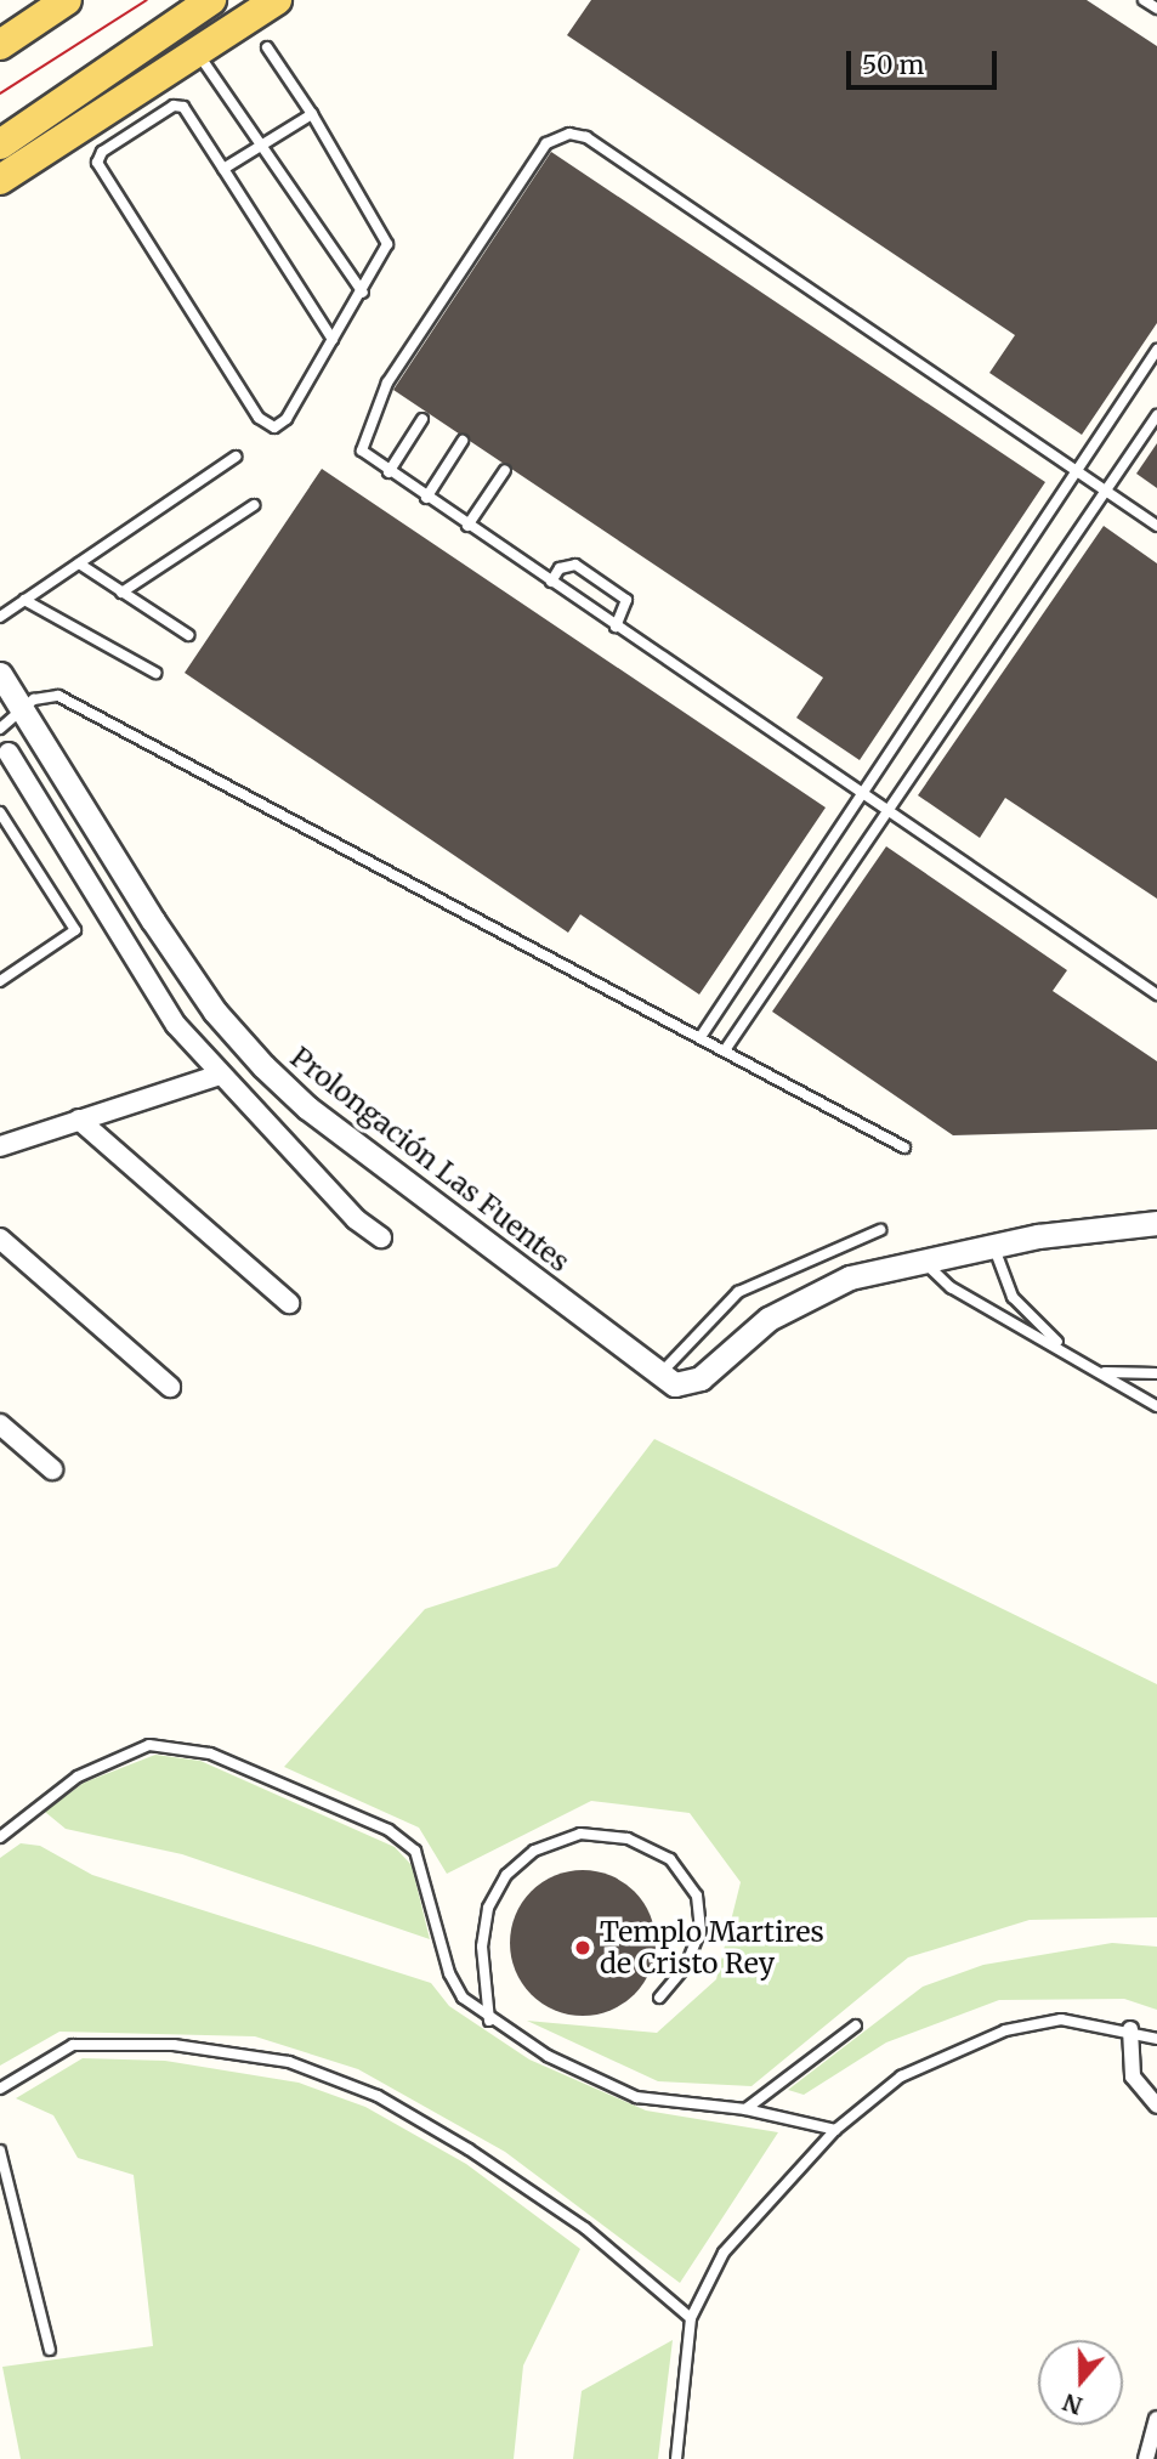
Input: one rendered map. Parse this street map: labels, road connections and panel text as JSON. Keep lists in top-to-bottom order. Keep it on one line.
{"streets":{"street":["Prolongación Las Fuentes"]},"places":["Templo Martires de Cristo Rey"],"scale_bar":"50 m","north":"bottom"}
